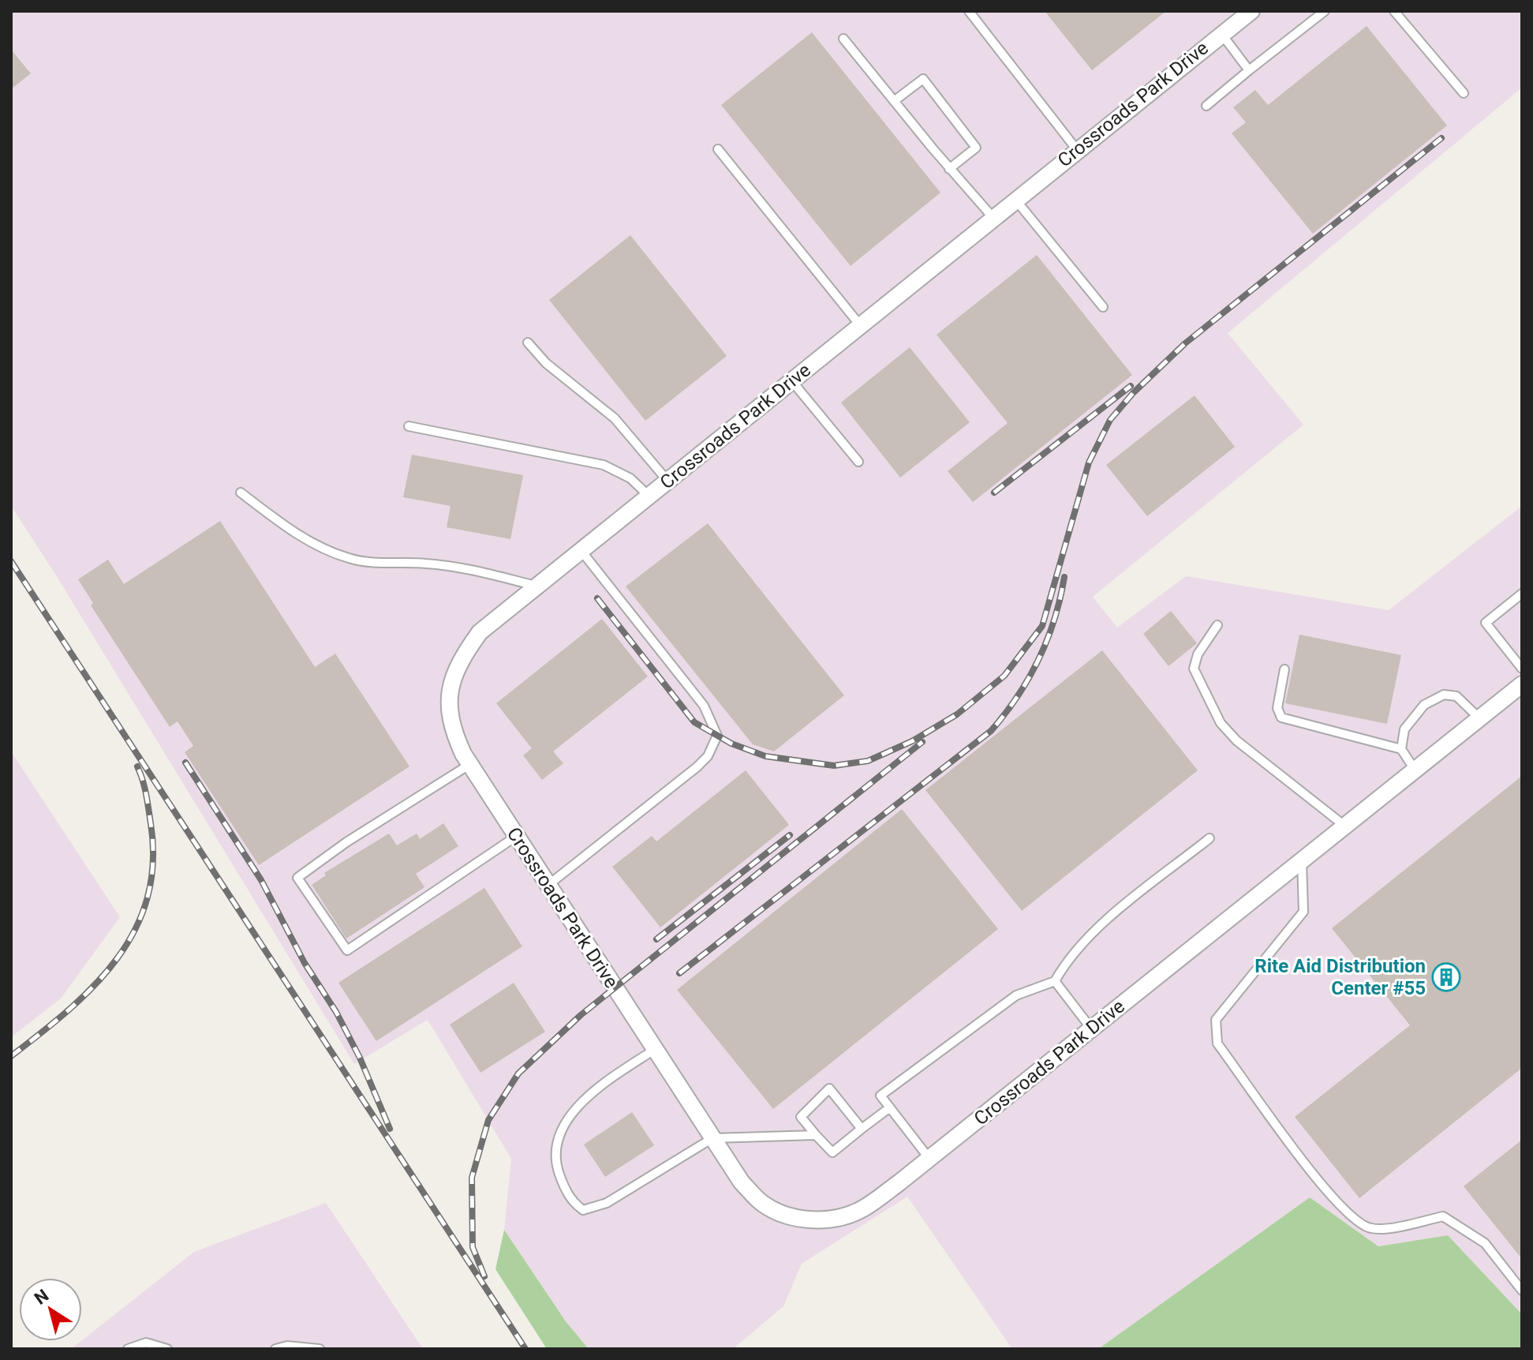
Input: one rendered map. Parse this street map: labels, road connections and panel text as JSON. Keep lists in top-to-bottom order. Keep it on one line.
{"streets":{"street":["Crossroads Park Drive"]},"places":{"building":["Rite Aid Distribution Center #55"]},"north":"top left"}
